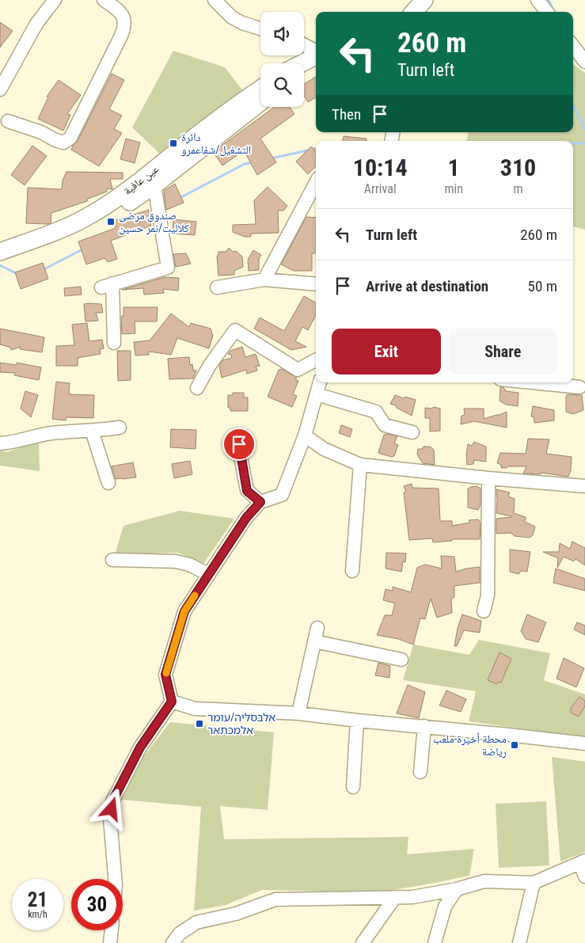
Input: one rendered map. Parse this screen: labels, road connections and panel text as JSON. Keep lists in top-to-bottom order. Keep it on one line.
{"streets":{"main road":["عين عافية"]},"places":{"transit":["دائرة التشغيل/شفاعمرو","صندوق مرضى كلاليت/نمر حسين","אלבסליה/עומר אלמכתאר","محطة أخيرة-ملعب رياضة"]},"page":{"turn":["260 m","Turn left"],"then":"Then","eta":["10:14","Arrival","1","min","310","m"],"list":[{"name":"Turn left","value":"260 m"},{"name":"Arrive at destination","value":"50 m"}],"buttons":["Exit","Share"],"speed":"21 km/h","limit":"30"}}
